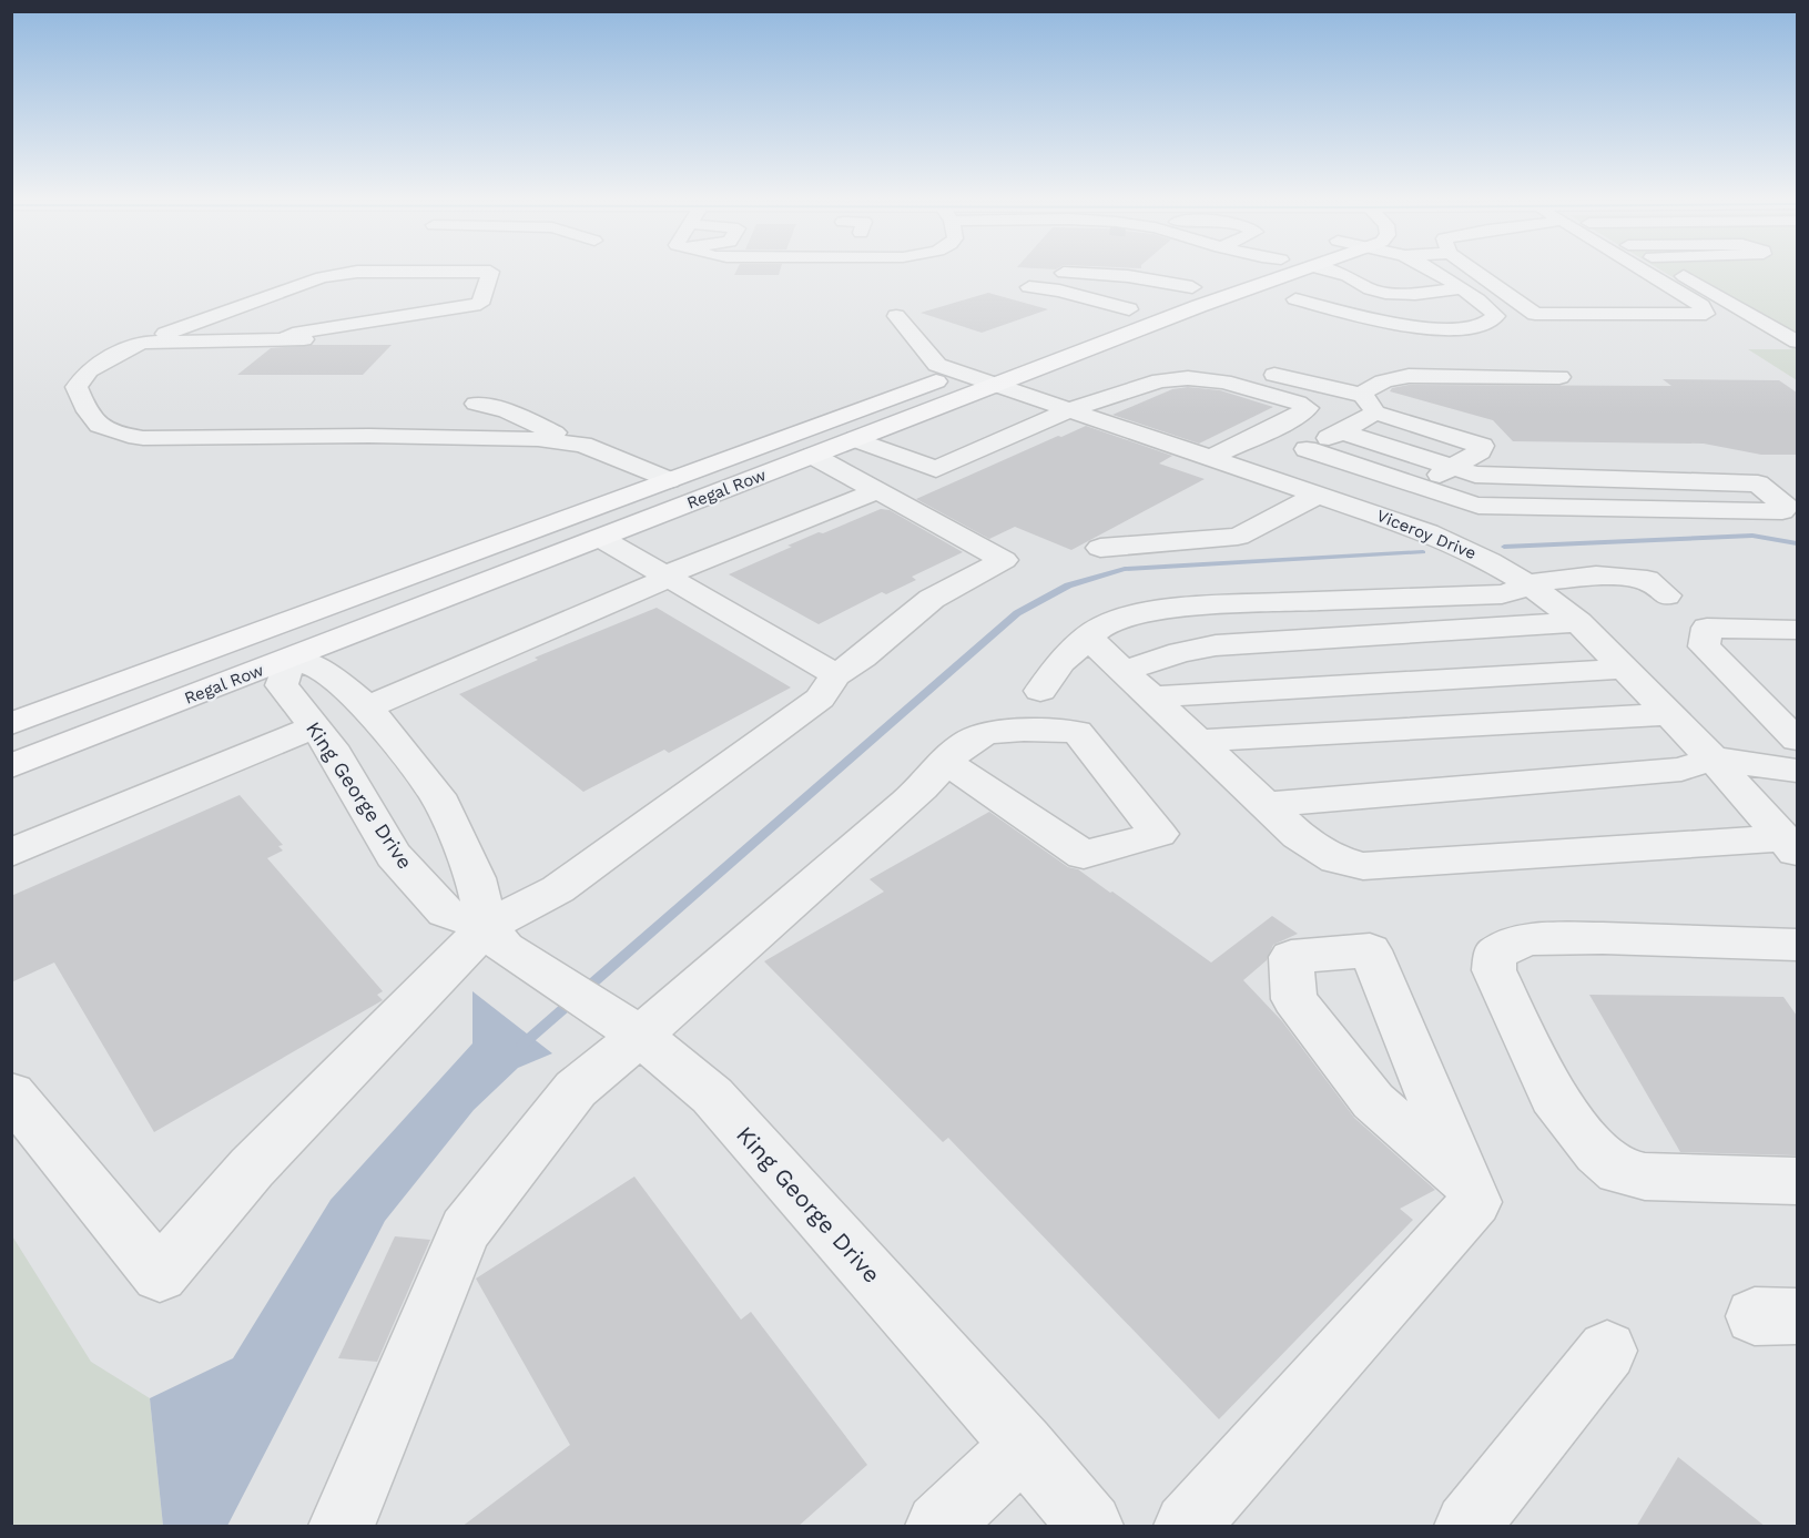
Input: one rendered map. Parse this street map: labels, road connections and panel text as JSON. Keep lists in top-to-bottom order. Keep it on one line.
{"streets":{"main road":["Regal Row"],"street":["Viceroy Drive","King George Drive"]},"crossings":[["Regal Row","Viceroy Drive"],["Regal Row","King George Drive"]]}
